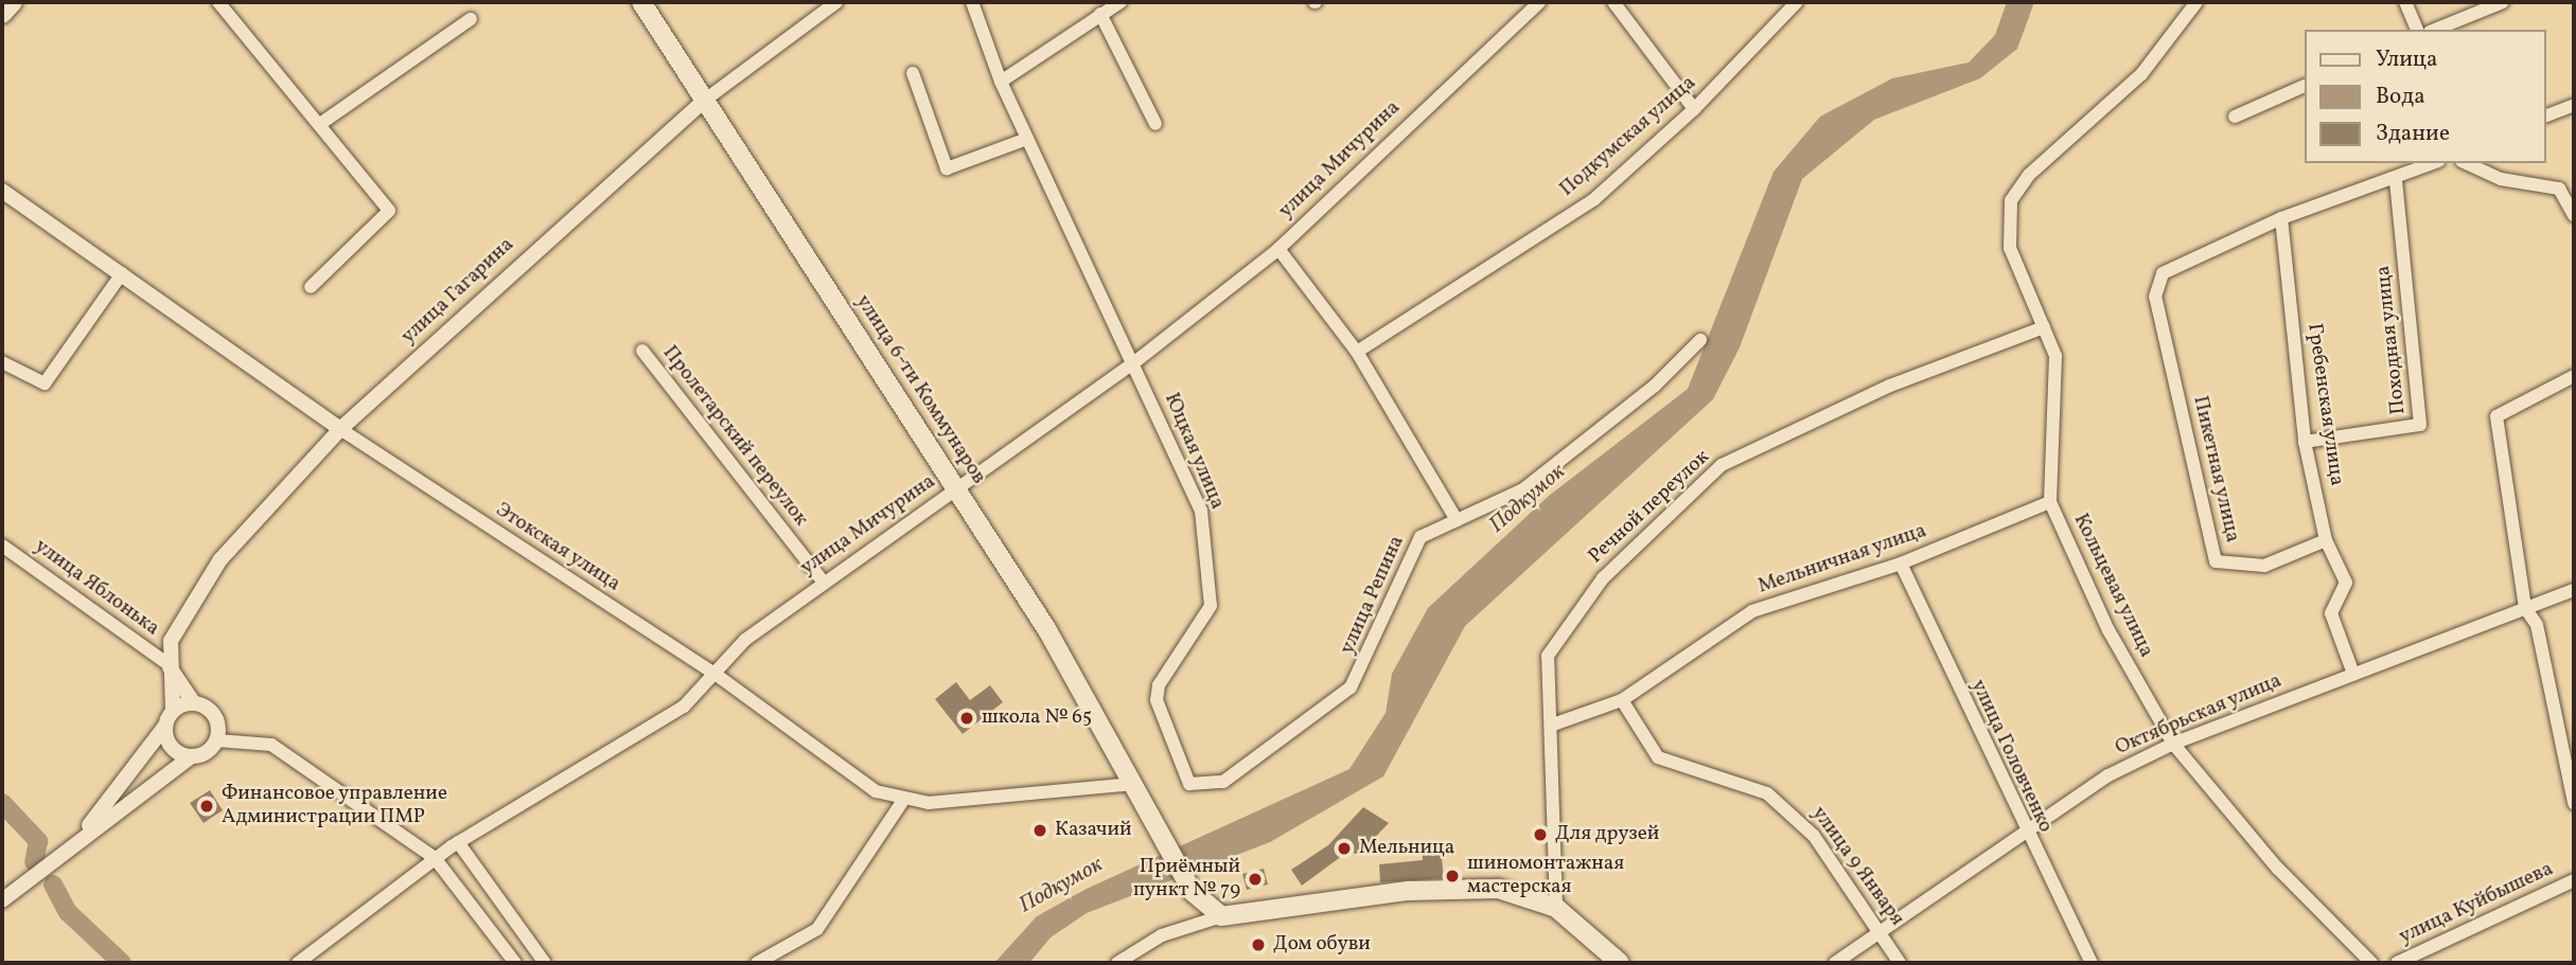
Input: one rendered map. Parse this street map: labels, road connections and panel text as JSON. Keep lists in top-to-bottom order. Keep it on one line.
{"streets":{"main road":["улица 6-ти Коммунаров"],"street":["Подкумская улица","улица Мичурина","улица Гагарина","Походная улица","Гребенская улица","Пролетарский переулок","Юцкая улица","Пикетная улица","Речной переулок","Этокская улица","Мельничная улица","Кольцевая улица","улица Яблонька","улица Репина","Октябрьская улица","улица Головченко","улица 9 Января","улица Куйбышева"]},"crossings":[["улица Мичурина","улица 6-ти Коммунаров"],["улица Мичурина","Пролетарский переулок"],["улица Мичурина","Юцкая улица"],["улица Мичурина","Этокская улица"],["улица Гагарина","улица 6-ти Коммунаров"],["улица Гагарина","Этокская улица"],["улица Гагарина","улица Яблонька"],["Походная улица","Гребенская улица"],["улица 6-ти Коммунаров","Этокская улица"],["Гребенская улица","Пикетная улица"],["Гребенская улица","Октябрьская улица"],["Юцкая улица","улица Репина"],["Речной переулок","Кольцевая улица"],["Мельничная улица","Кольцевая улица"],["Мельничная улица","улица Головченко"],["Мельничная улица","улица 9 Января"],["Кольцевая улица","Октябрьская улица"],["Октябрьская улица","улица Головченко"],["Октябрьская улица","улица 9 Января"]],"water":["Подкумок"],"places":["школа № 65","Финансовое управление Администрации ПМР","Казачий","Для друзей","Мельница","шиномонтажная мастерская","Приёмный пункт № 79","Дом обуви"],"legend":["Улица","Вода","Здание"]}
